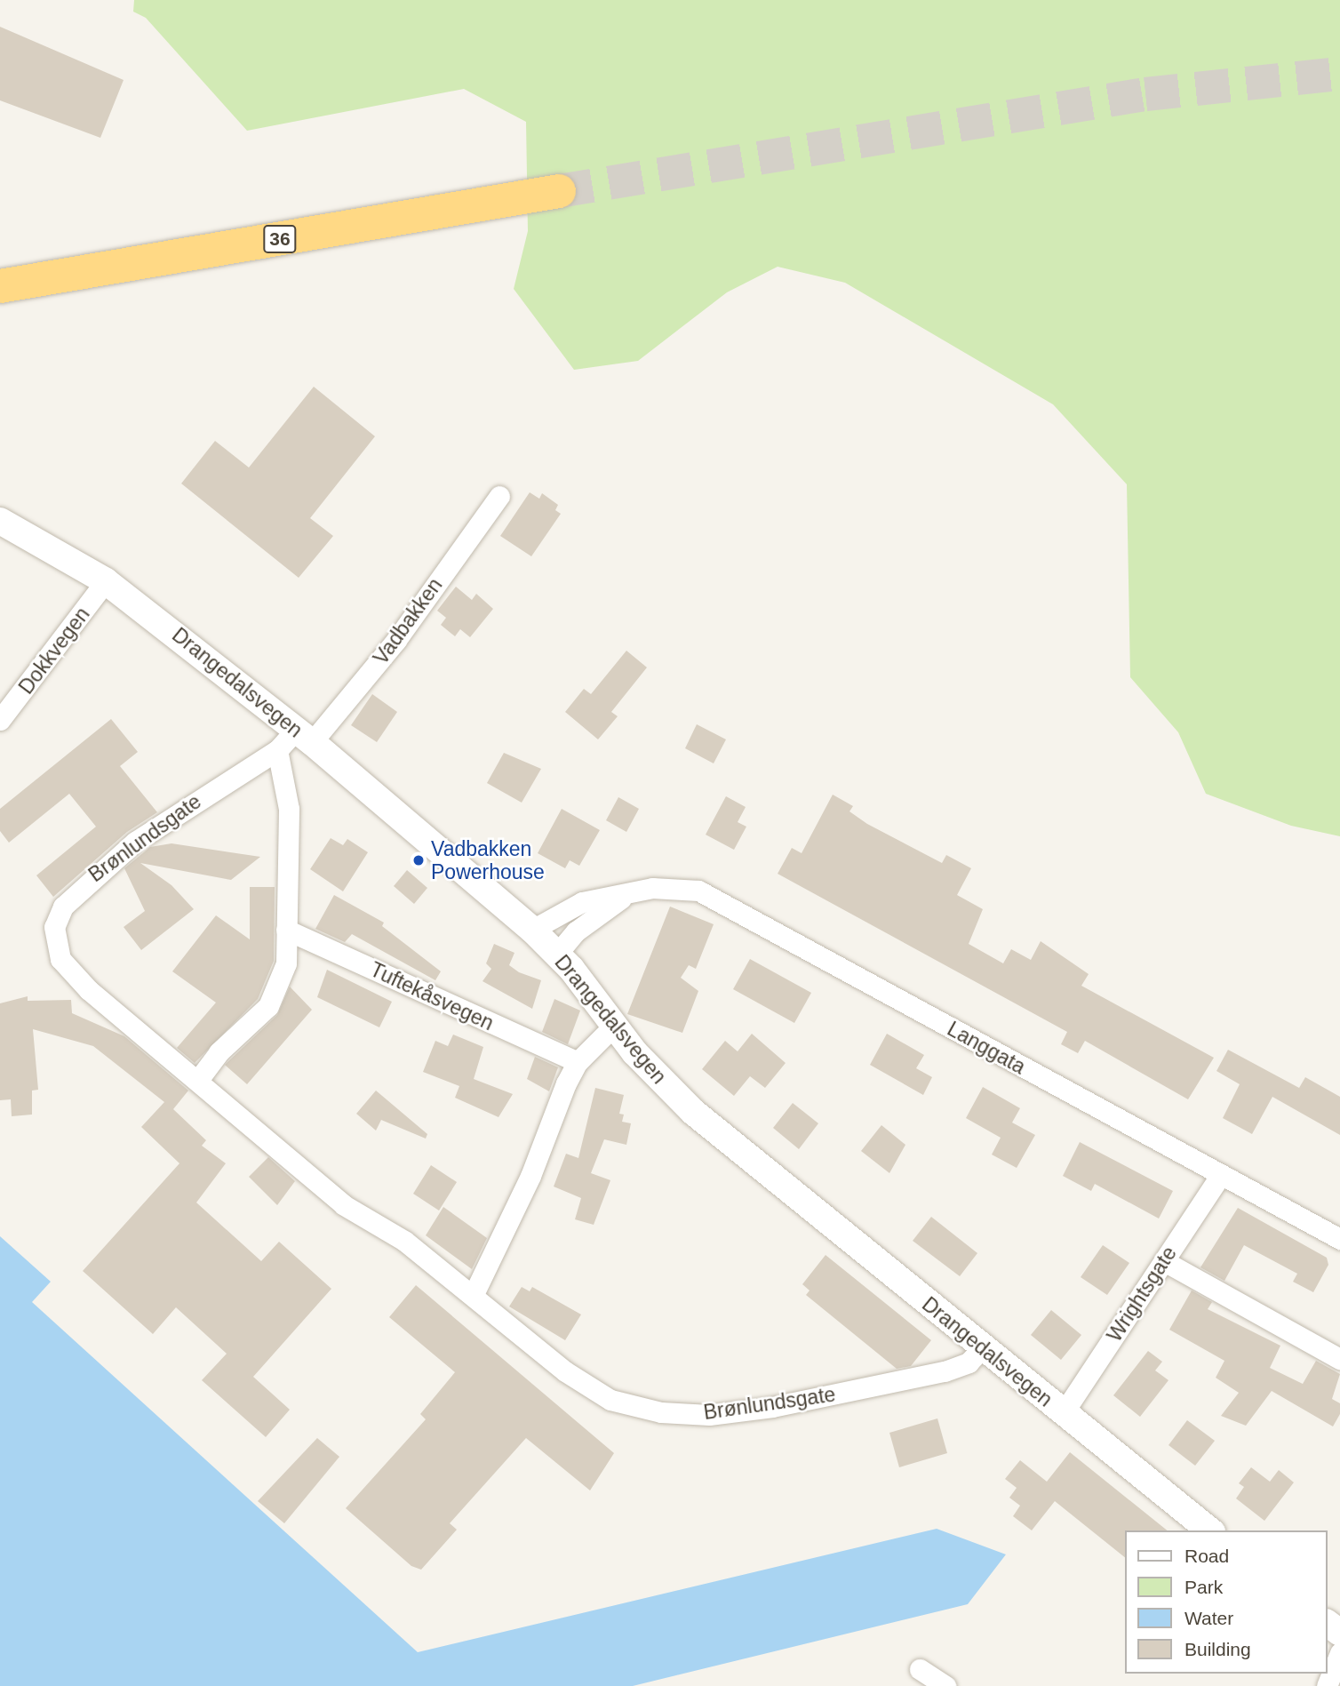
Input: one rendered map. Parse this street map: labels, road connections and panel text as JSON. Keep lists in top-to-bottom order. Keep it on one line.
{"streets":{"highway":["36"],"street":["Vadbakken","Dokkvegen","Drangedalsvegen","Brønlundsgate","Tuftekåsvegen","Langgata","Wrightsgate"]},"crossings":[["Vadbakken","Drangedalsvegen"],["Vadbakken","Brønlundsgate"],["Dokkvegen","Drangedalsvegen"],["Drangedalsvegen","Brønlundsgate"],["Drangedalsvegen","Langgata"],["Drangedalsvegen","Wrightsgate"],["Langgata","Wrightsgate"]],"places":["Vadbakken Powerhouse"],"legend":["Road","Park","Water","Building"]}
